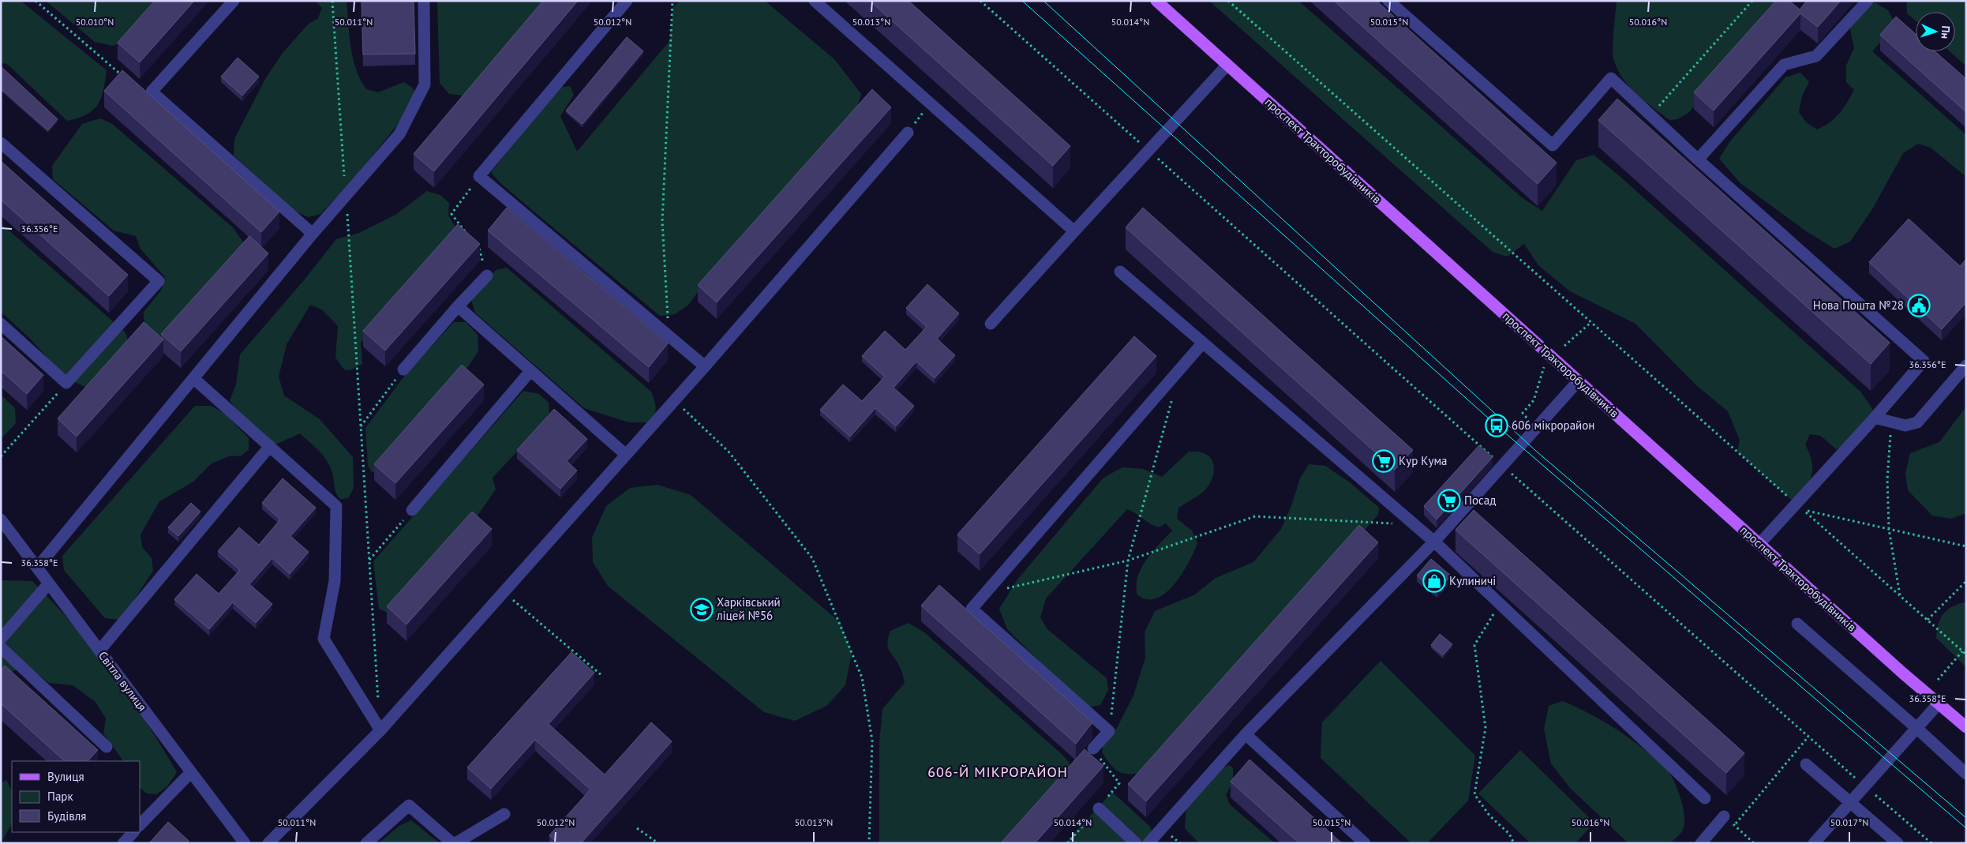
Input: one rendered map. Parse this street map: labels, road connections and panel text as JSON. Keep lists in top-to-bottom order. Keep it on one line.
{"streets":{"main road":["проспект Тракторобудівників"],"street":["Світла вулиця"]},"districts":["606-Й МІКРОРАЙОН"],"places":{"public building":["Нова Пошта №28"],"bus stop":["606 мікрорайон"],"supermarket":["Кур Кума","Посад"],"shop":["Кулиничі"],"school or university":["Харківський ліцей №56"]},"legend":["Вулиця","Парк","Будівля"],"north":"right","coordinates":["50.010°N","50.011°N","50.012°N","50.013°N","50.014°N","50.015°N","50.016°N","36.356°E","36.358°E","50.017°N"]}
